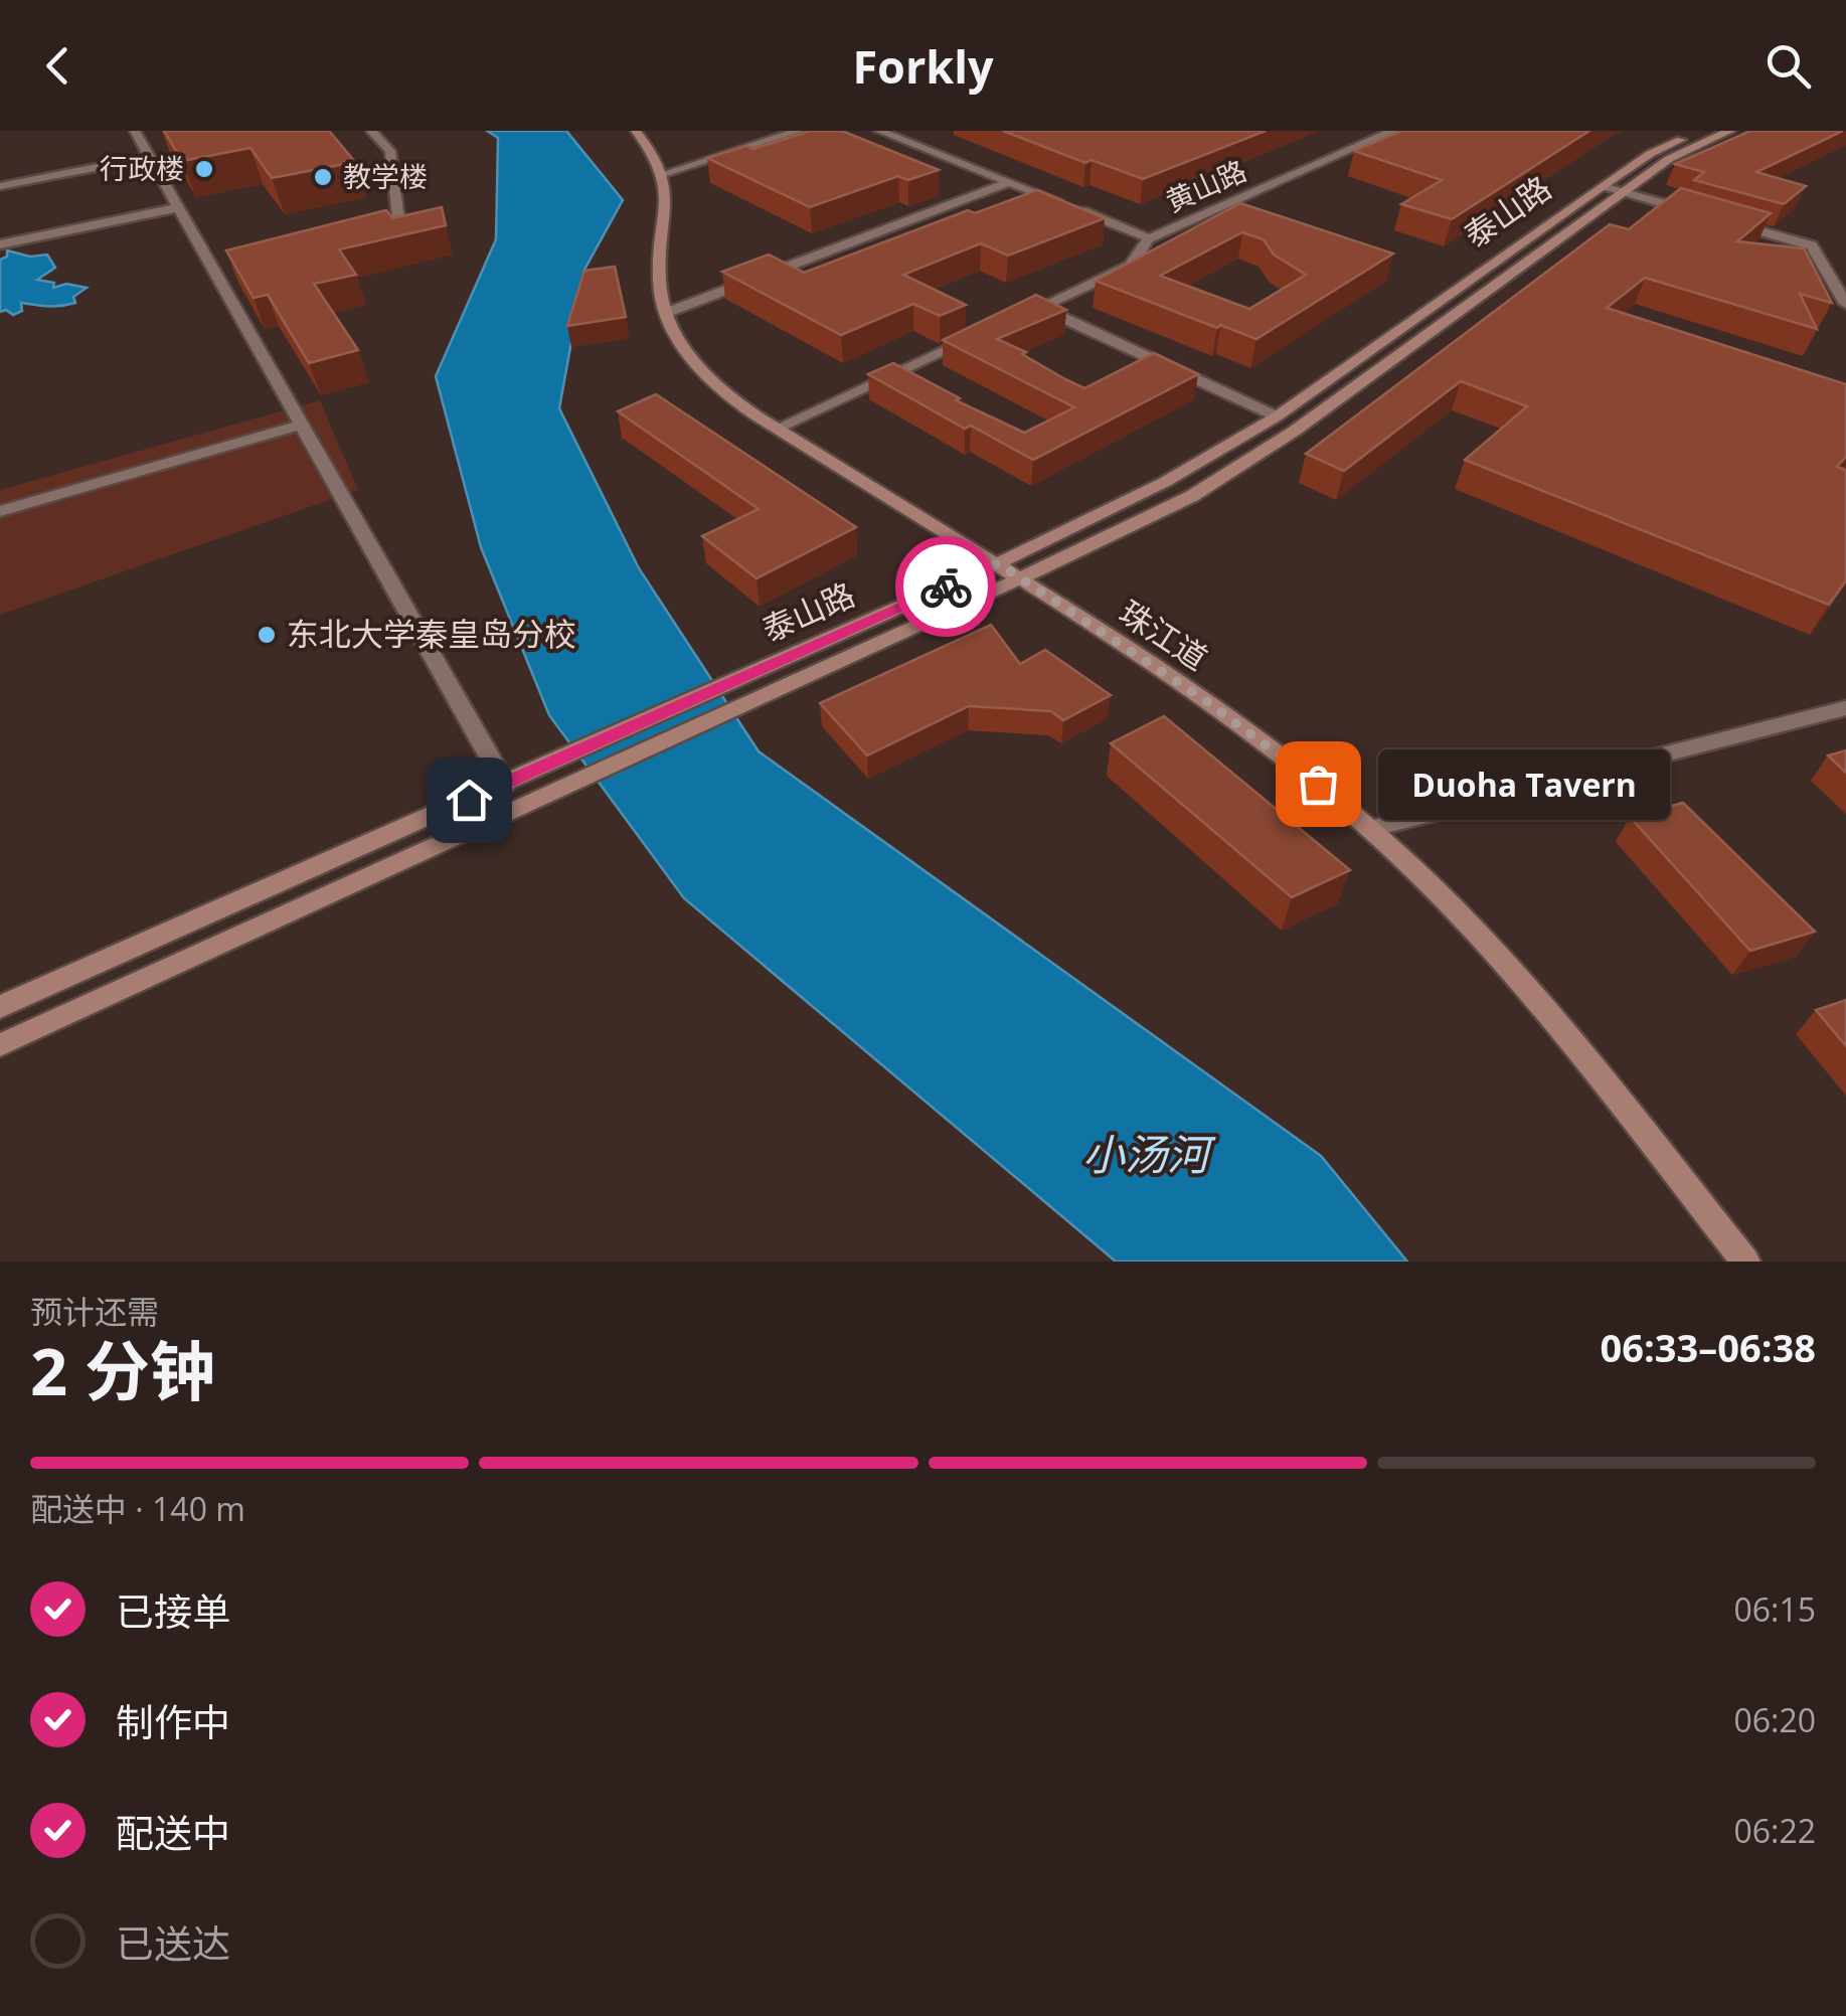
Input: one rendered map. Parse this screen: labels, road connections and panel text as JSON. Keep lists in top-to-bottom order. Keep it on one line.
{"streets":{"street":["黄山路","泰山路","珠江道"]},"crossings":[["泰山路","珠江道"]],"water":["小汤河"],"places":["行政楼","教学楼","东北大学秦皇岛分校","Duoha Tavern"],"page":{"header":"Forkly","bubble":"Duoha Tavern","heading":["2 分钟","预计还需","06:33–06:38"],"bar":"配送中 · 140 m","list":[["已接单","06:15"],["制作中","06:20"],["配送中","06:22"],"已送达"]}}
